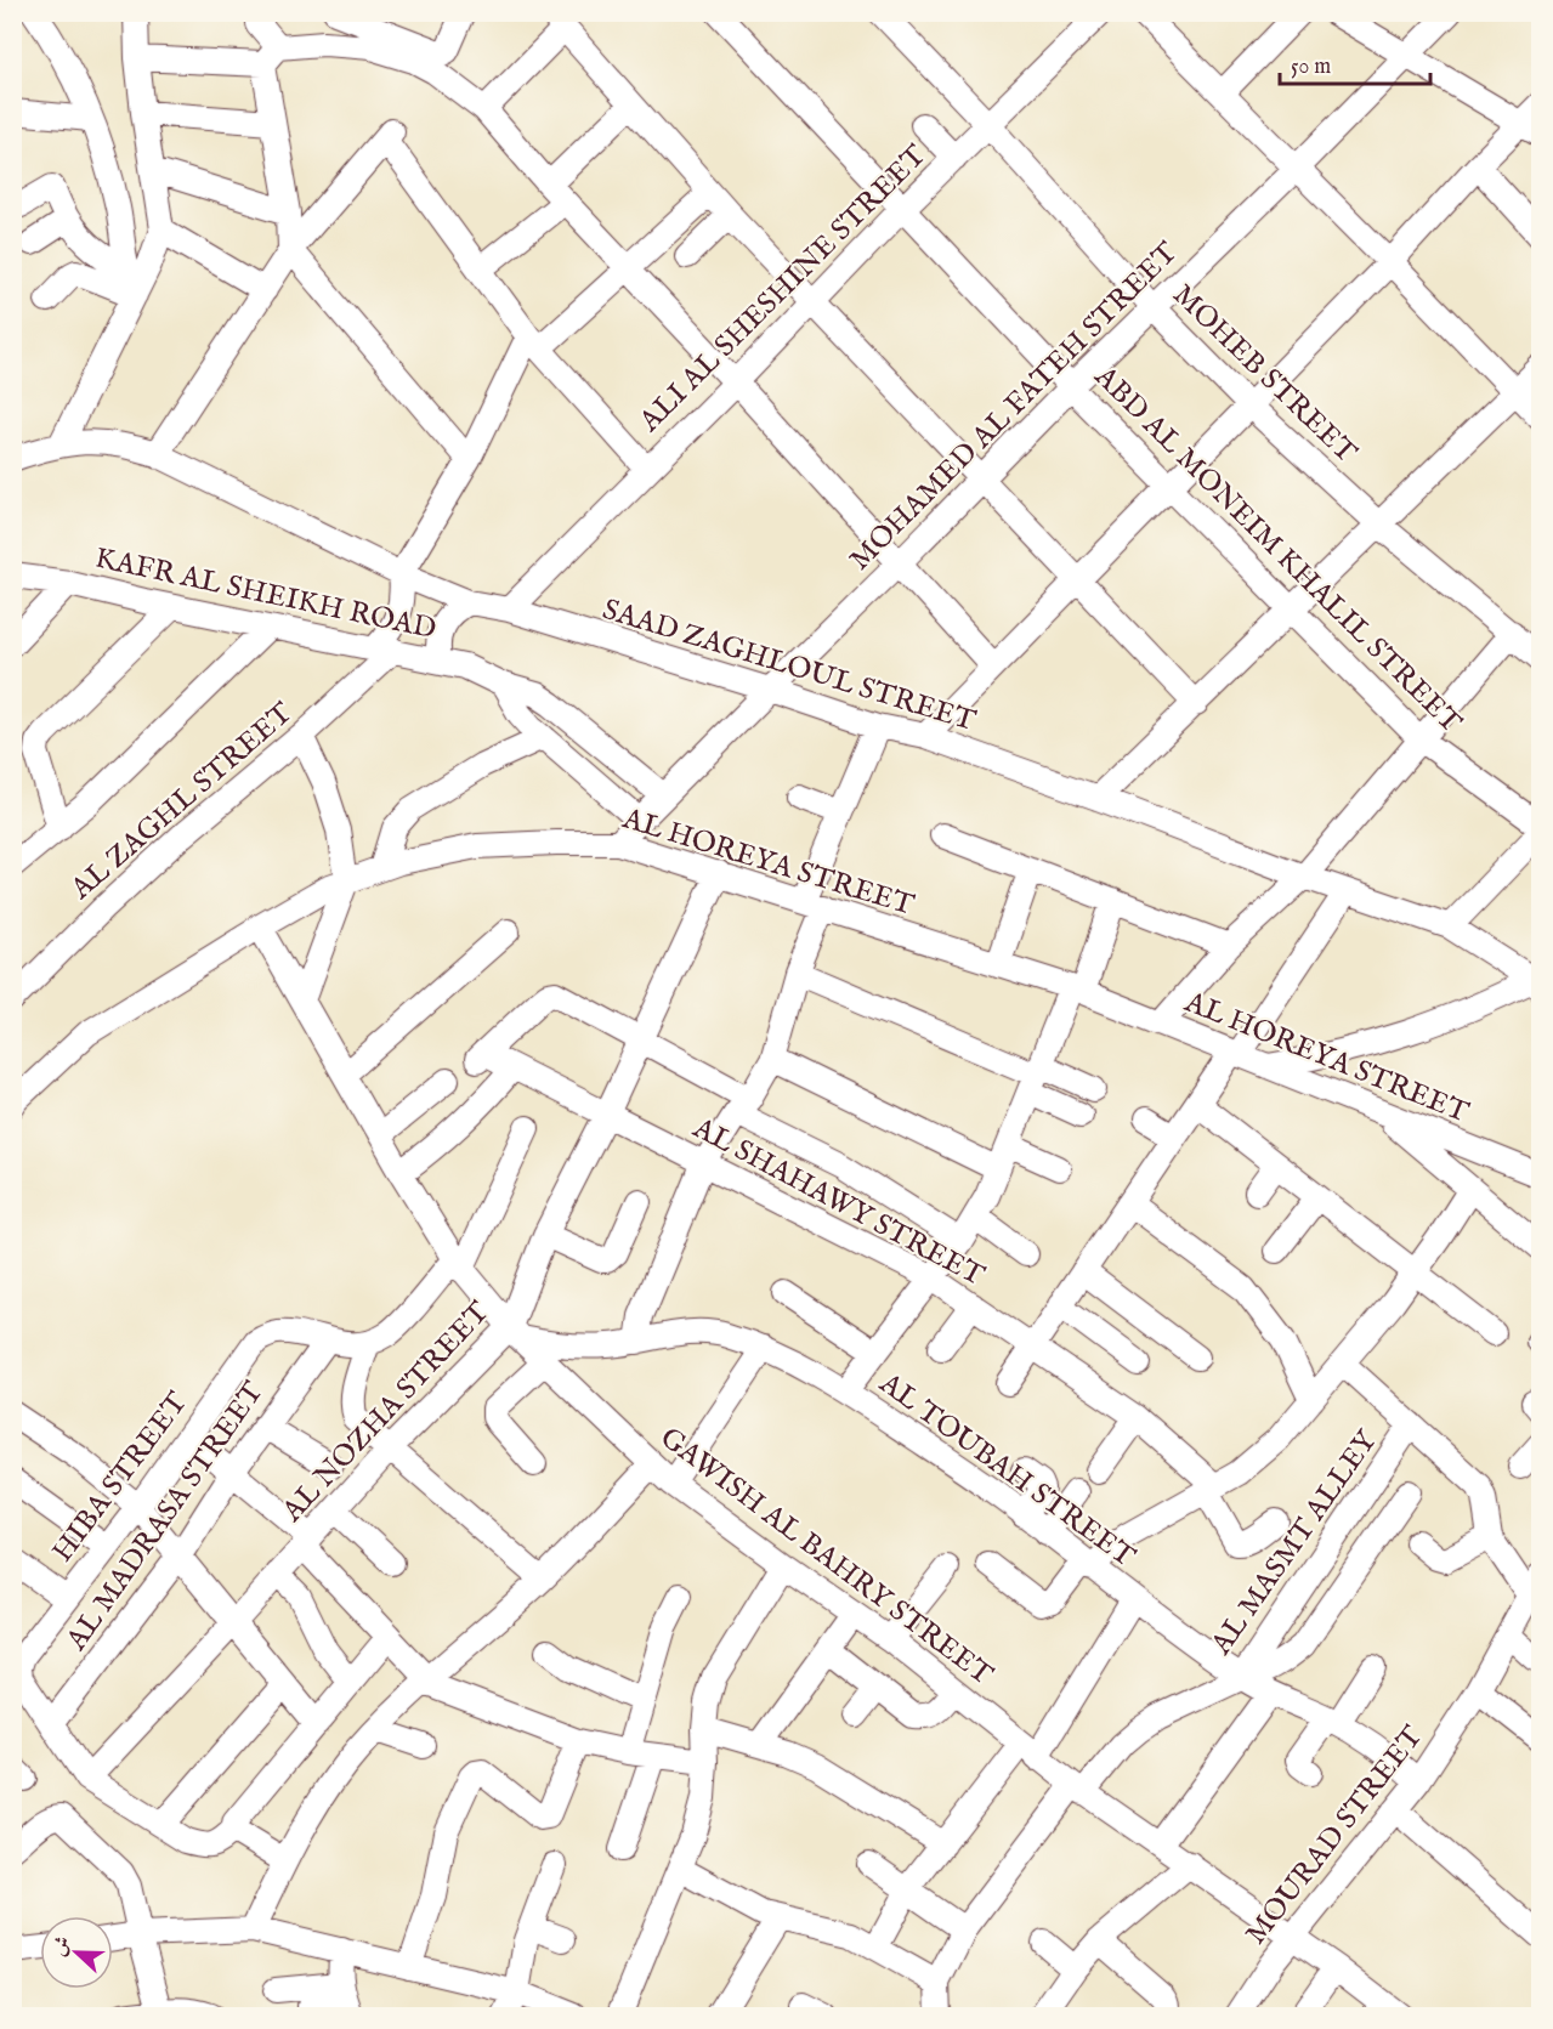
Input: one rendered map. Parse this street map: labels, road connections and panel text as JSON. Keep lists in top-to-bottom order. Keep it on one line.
{"streets":{"street":["ALI AL SHESHINE STREET","MOHEB STREET","MOHAMED AL FATEH STREET","ABD AL MONEIM KHALIL STREET","KAFR AL SHEIKH ROAD","SAAD ZAGHLOUL STREET","AL ZAGHL STREET","AL HOREYA STREET","AL SHAHAWY STREET","AL NOZHA STREET","AL TOUBAH STREET","HIBA STREET","AL MADRASA STREET","AL MASMT ALLEY","GAWISH AL BAHRY STREET","MOURAD STREET"]},"crossings":[["ALI AL SHESHINE STREET","MOHEB STREET"],["ALI AL SHESHINE STREET","ABD AL MONEIM KHALIL STREET"],["ALI AL SHESHINE STREET","SAAD ZAGHLOUL STREET"],["MOHEB STREET","MOHAMED AL FATEH STREET"],["MOHAMED AL FATEH STREET","ABD AL MONEIM KHALIL STREET"],["MOHAMED AL FATEH STREET","KAFR AL SHEIKH ROAD"],["MOHAMED AL FATEH STREET","SAAD ZAGHLOUL STREET"],["MOHAMED AL FATEH STREET","AL HOREYA STREET"],["KAFR AL SHEIKH ROAD","AL ZAGHL STREET"],["SAAD ZAGHLOUL STREET","AL ZAGHL STREET"],["AL HOREYA STREET","AL NOZHA STREET"],["AL HOREYA STREET","GAWISH AL BAHRY STREET"],["AL SHAHAWY STREET","AL NOZHA STREET"],["AL NOZHA STREET","AL TOUBAH STREET"],["AL NOZHA STREET","HIBA STREET"],["AL NOZHA STREET","GAWISH AL BAHRY STREET"],["AL TOUBAH STREET","AL MASMT ALLEY"],["AL TOUBAH STREET","GAWISH AL BAHRY STREET"],["AL TOUBAH STREET","MOURAD STREET"],["HIBA STREET","AL MADRASA STREET"],["AL MASMT ALLEY","GAWISH AL BAHRY STREET"],["GAWISH AL BAHRY STREET","MOURAD STREET"]],"scale_bar":"50 m","north":"left"}
